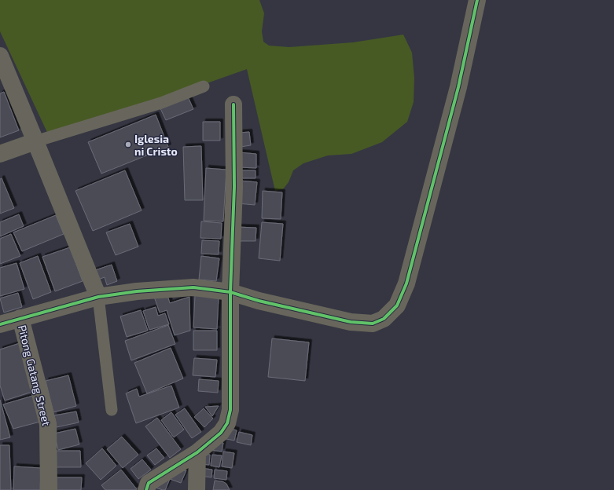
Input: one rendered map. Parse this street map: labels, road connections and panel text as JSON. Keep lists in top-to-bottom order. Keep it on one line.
{"streets":{"street":["Pitong Gatang Street"]},"places":["Iglesia ni Cristo"]}
